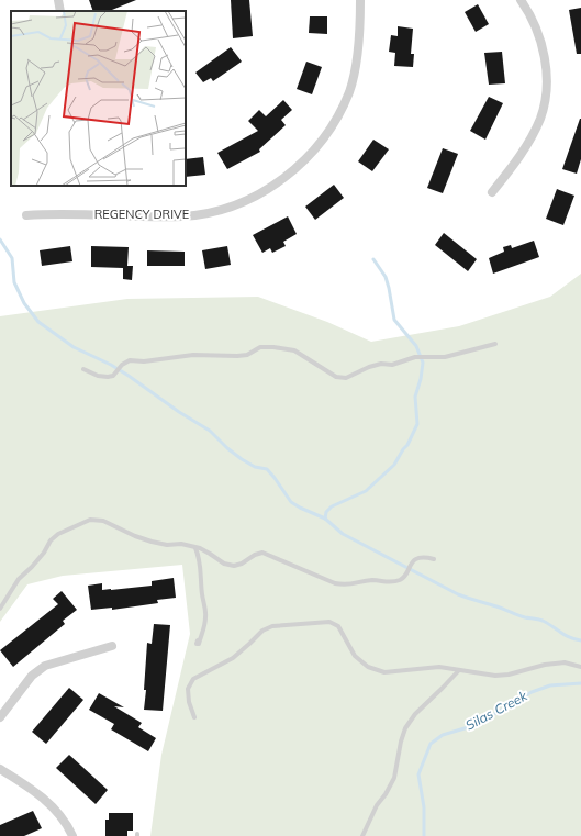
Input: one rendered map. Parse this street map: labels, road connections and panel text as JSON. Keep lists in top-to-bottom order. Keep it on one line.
{"streets":{"street":["REGENCY DRIVE"]},"water":["Silas Creek"]}
